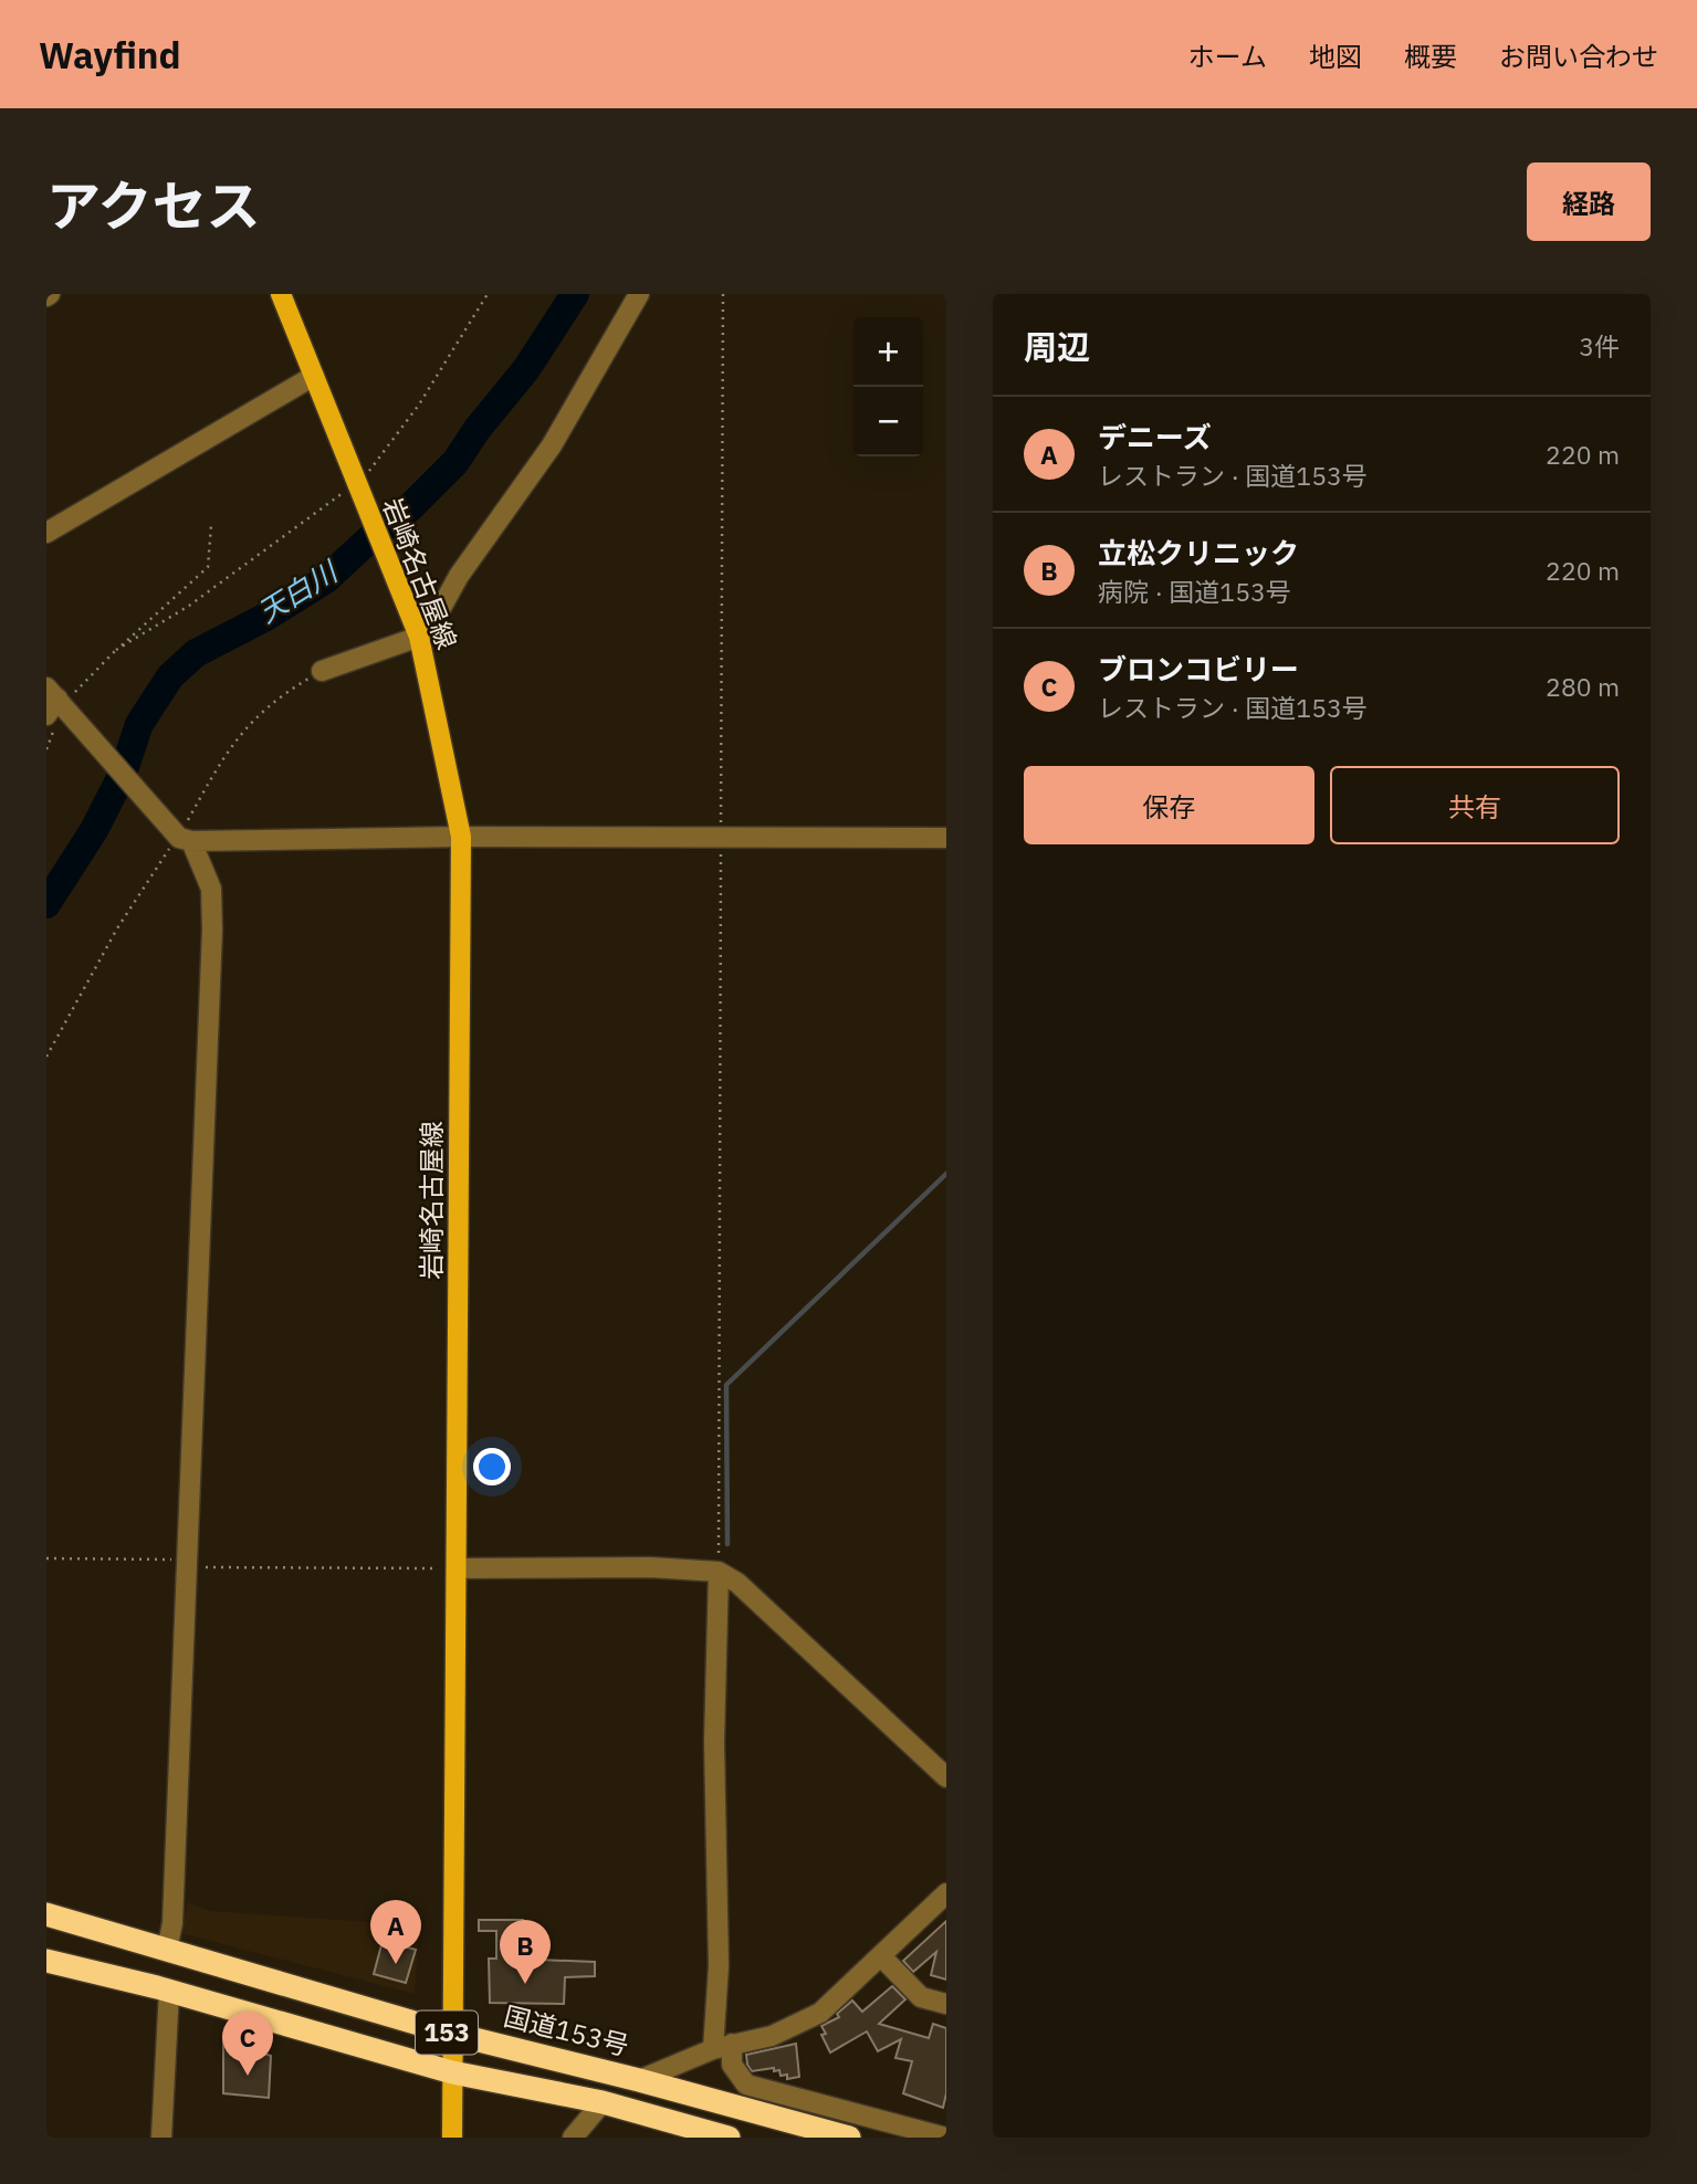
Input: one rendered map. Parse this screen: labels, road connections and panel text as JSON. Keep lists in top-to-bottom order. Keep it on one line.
{"streets":{"highway":["国道153号","153"],"main road":["岩崎名古屋線"]},"crossings":[["岩崎名古屋線","国道153号"],["岩崎名古屋線","153"]],"water":["天白川"],"page":{"header":"Wayfind","nav":["ホーム","地図","概要","お問い合わせ"],"title":"アクセス","buttons":["経路",["保存","共有"]],"heading":["周辺","3件"],"map_buttons":["+","−"],"list":[{"mark":"A","name":"デニーズ","note":"レストラン · 国道153号","value":"220 m"},{"mark":"B","name":"立松クリニック","note":"病院 · 国道153号","value":"220 m"},{"mark":"C","name":"ブロンコビリー","note":"レストラン · 国道153号","value":"280 m"}],"pins":["A","B","C"]}}
